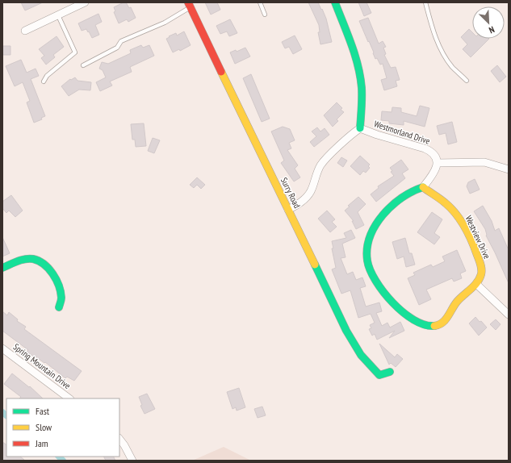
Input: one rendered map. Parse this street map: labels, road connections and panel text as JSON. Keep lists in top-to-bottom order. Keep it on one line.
{"streets":{"street":["Westmorland Drive","Surry Road","Westview Drive","Spring Mountain Drive"]},"legend":["Fast","Slow","Jam"],"north":"bottom right"}
